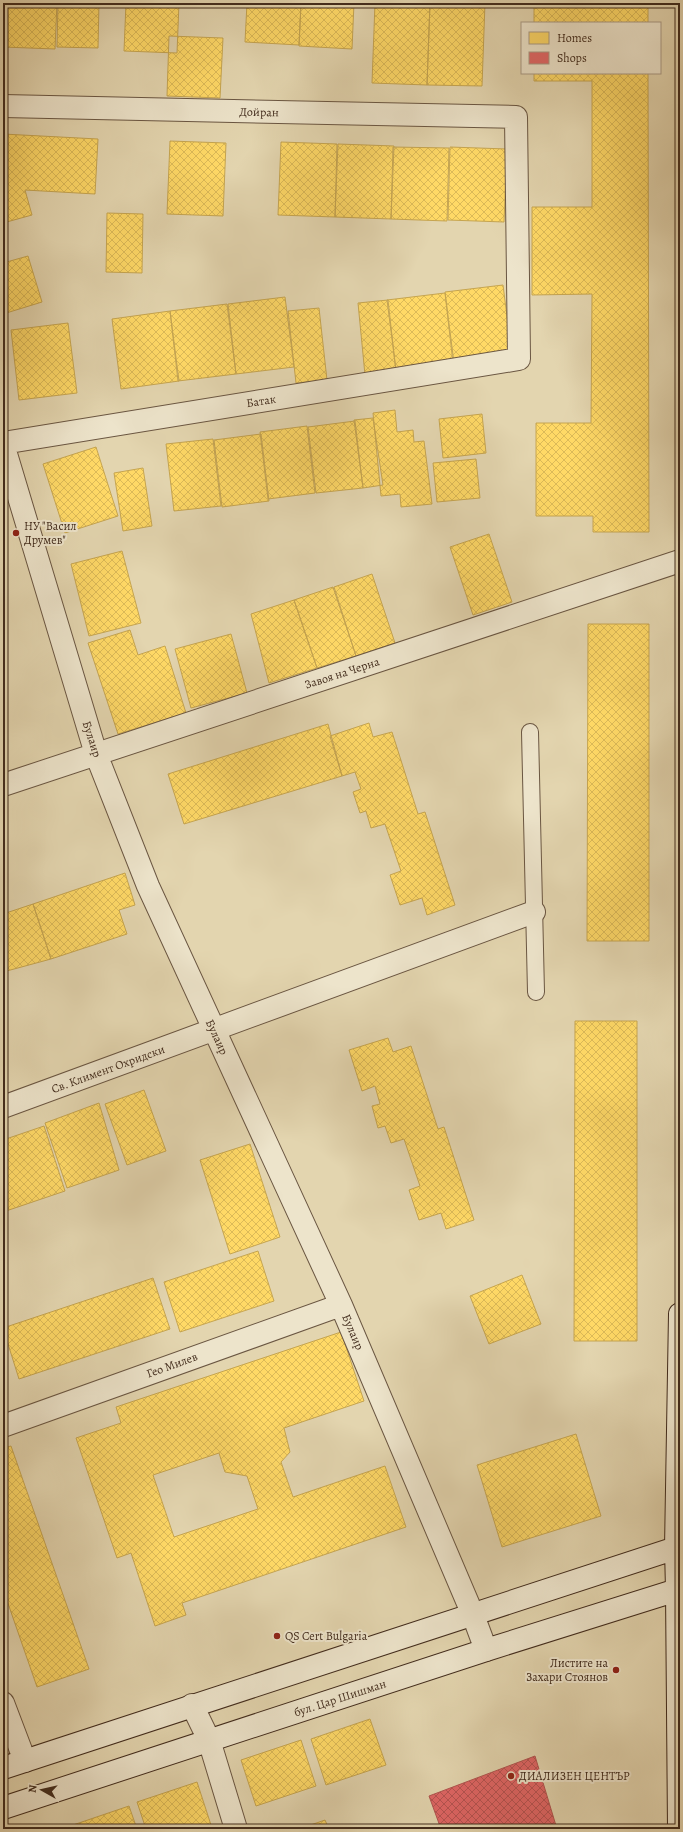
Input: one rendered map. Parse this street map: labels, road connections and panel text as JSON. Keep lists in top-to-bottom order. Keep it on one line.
{"streets":{"street":["Дойран","Батак","Завоя на Черна","Булаир","Св. Климент Охридски","Гео Милев","бул. Цар Шишман"]},"crossings":[["Дойран","Батак"],["Батак","Булаир"],["Завоя на Черна","Булаир"],["Булаир","Св. Климент Охридски"],["Булаир","Гео Милев"],["Булаир","бул. Цар Шишман"]],"places":["НУ \"Васил Друмев\"","QS Cert Bulgaria","Листите на Захари Стоянов","ДИАЛИЗЕН ЦЕНТЪР"],"legend":["Homes","Shops"],"north":"left"}
